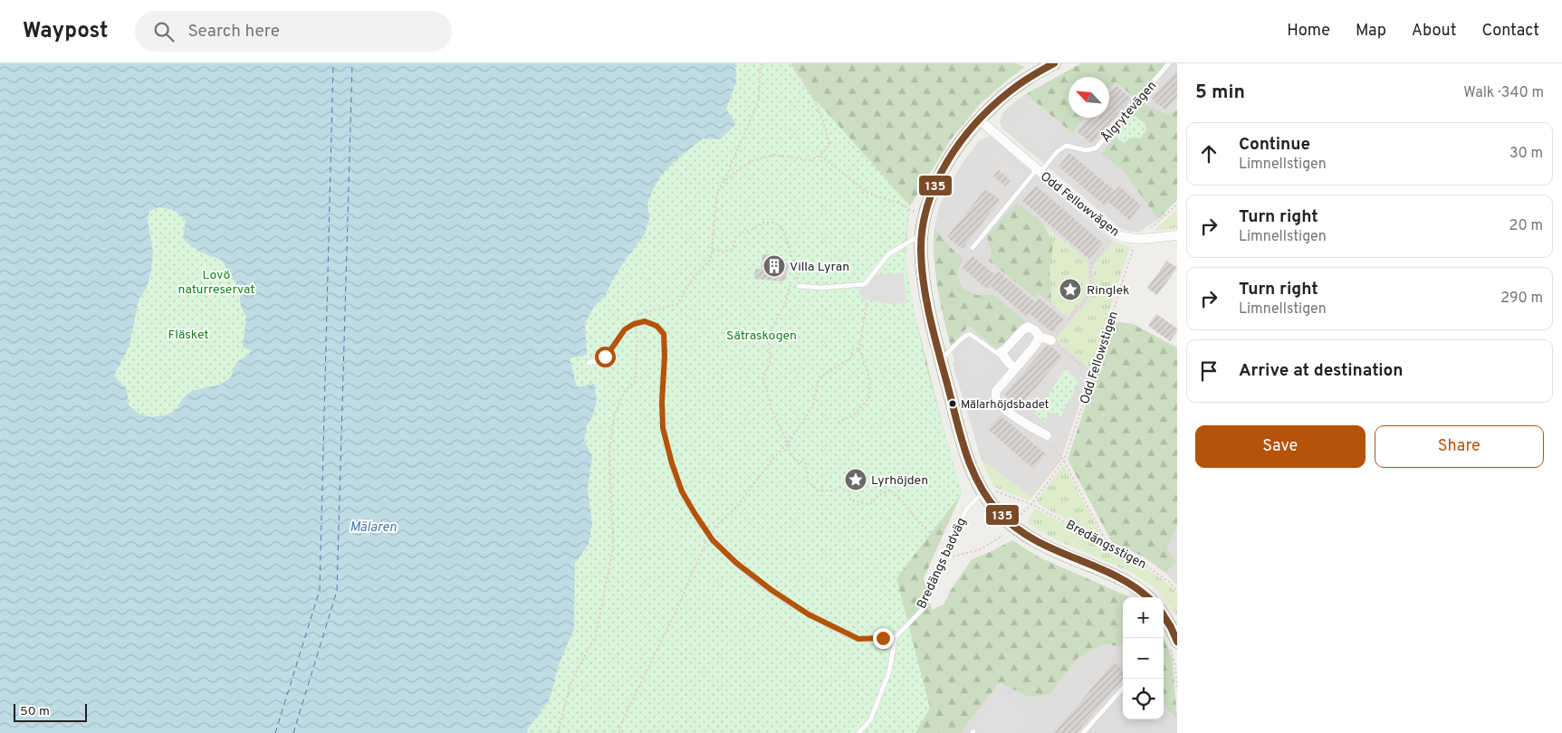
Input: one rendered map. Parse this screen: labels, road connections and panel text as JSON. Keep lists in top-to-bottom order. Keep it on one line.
{"streets":{"street":["Odd Fellowvägen"],"lane":["Ålgrytevägen","Bredängs badväg"],"path":["Odd Fellowstigen","Bredängsstigen"]},"crossings":[["Ålgrytevägen","Odd Fellowvägen"],["Odd Fellowvägen","Odd Fellowstigen"],["Odd Fellowstigen","Bredängsstigen"],["Bredängsstigen","Bredängs badväg"]],"water":["Mälaren"],"parks":["Lovö naturreservat","Fläsket","Sätraskogen"],"places":{"building":["Villa Lyran"],"place":["Ringlek","Lyrhöjden"],"other":["Mälarhöjdsbadet"]},"lines":["transit line 135"],"scale_bar":"50 m","north":"top left","page":{"header":"Waypost","search":"Search here","nav":["Home","Map","About","Contact"],"heading":["5 min","Walk · 340 m"],"list":[["Continue","Limnellstigen","30 m"],["Turn right","Limnellstigen","20 m"],["Turn right","Limnellstigen","290 m"],"Arrive at destination"],"buttons":["Save","Share"],"map_buttons":["+","−"],"scale":"50 m"}}
